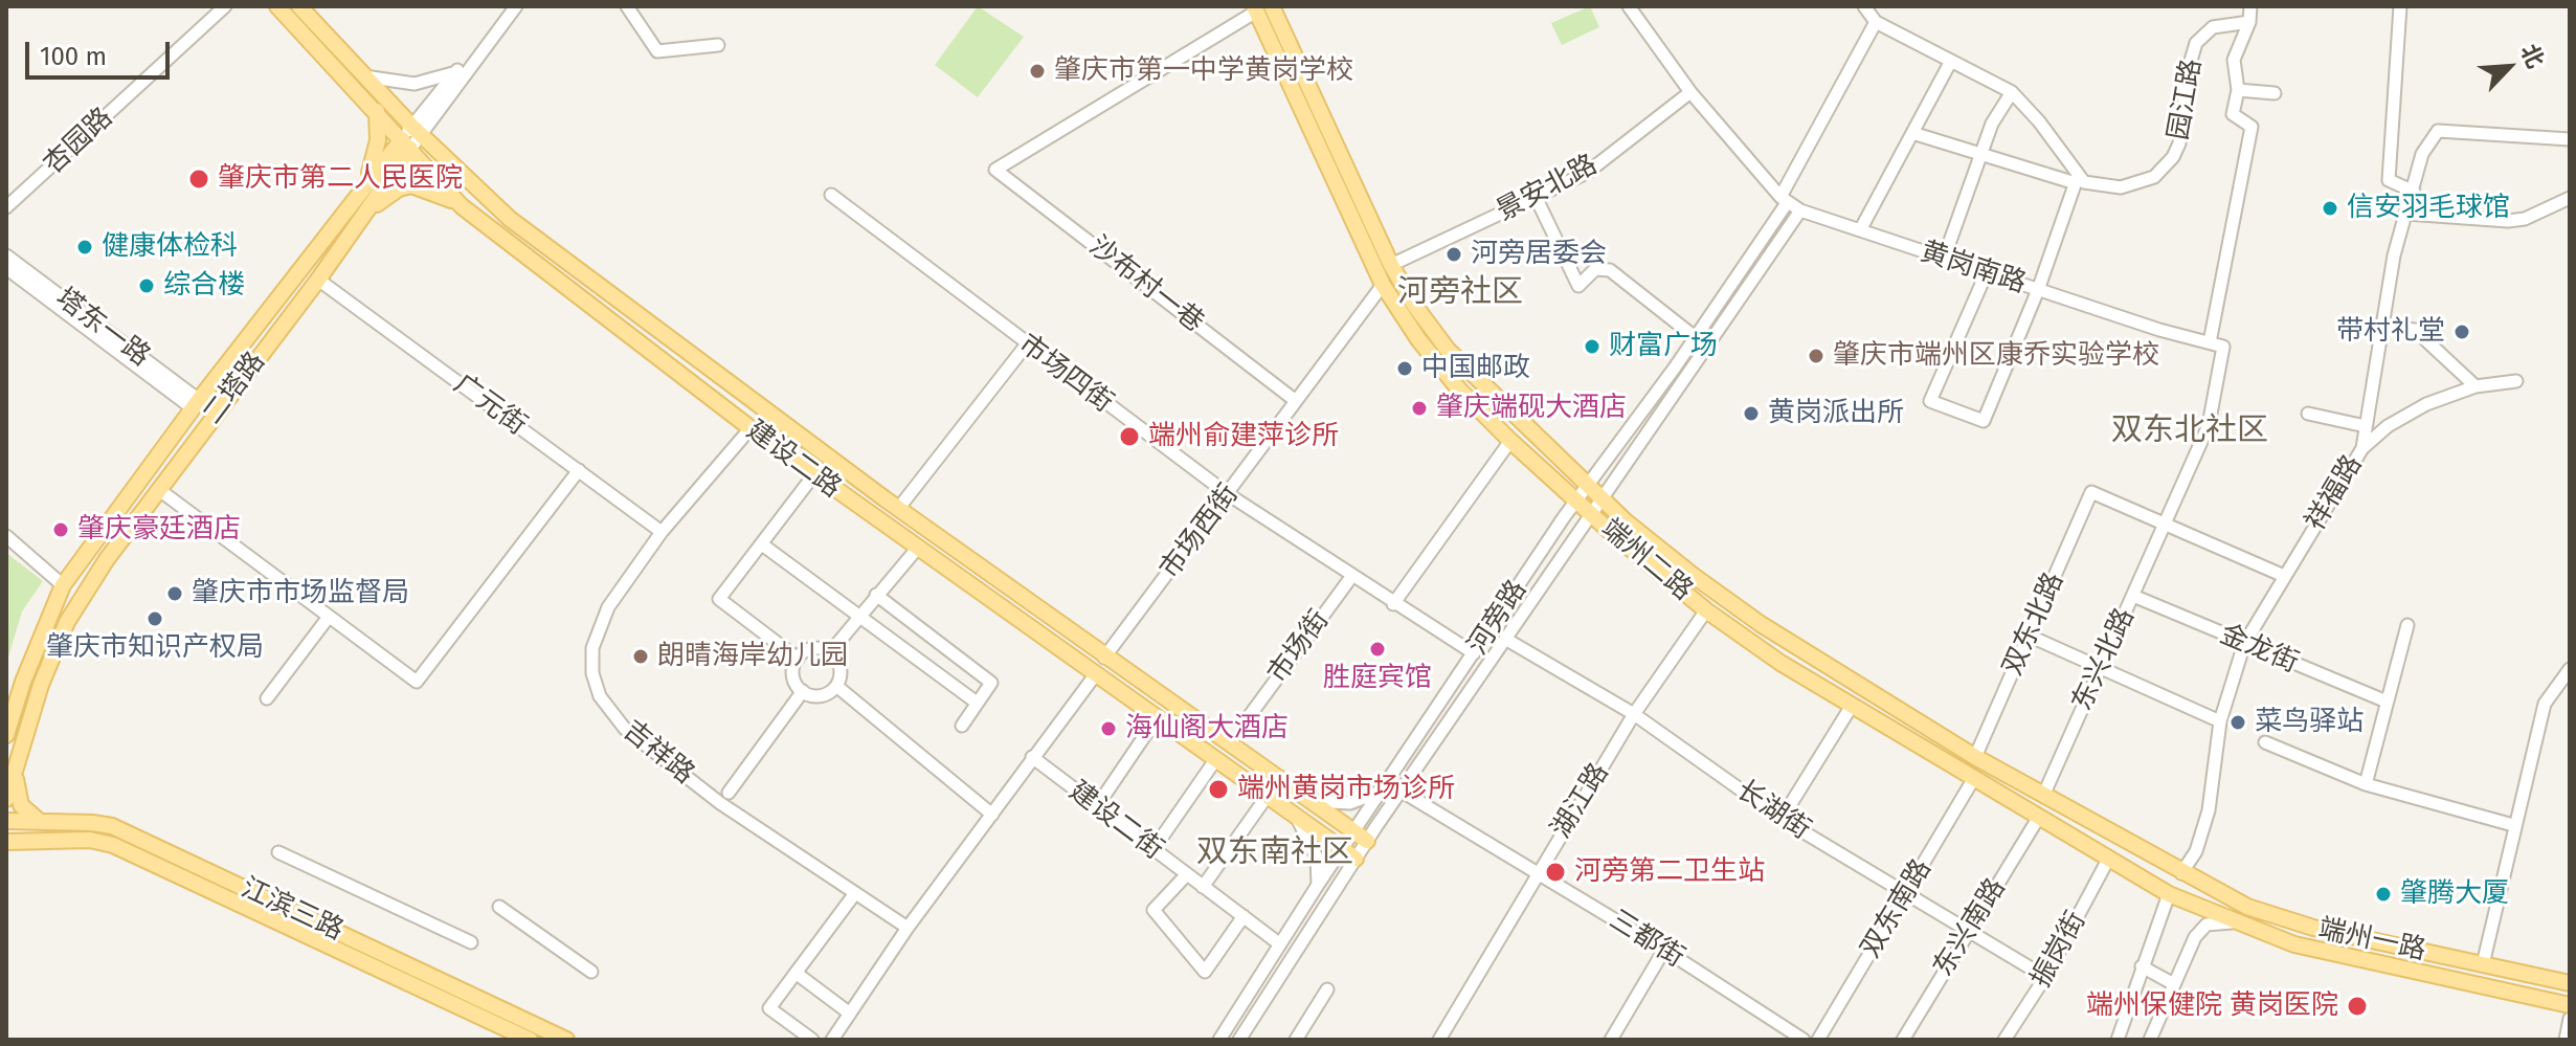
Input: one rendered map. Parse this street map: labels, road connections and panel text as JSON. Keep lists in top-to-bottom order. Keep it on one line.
{"streets":{"main road":["二塔路","建设二路","端州二路","江滨三路","端州一路"],"street":["园江路","杏园路","景安北路","黄岗南路","沙布村一巷","塔东一路","市场四街","广元街","祥福路","市场西街","河旁路","双东北路","市场街","金龙街","东兴北路","吉祥路","湖江路","长湖街","建设二街","双东南路","东兴南路","三都街","振岗街"]},"crossings":[["景安北路","黄岗南路"],["景安北路","端州二路"],["黄岗南路","河旁路"],["沙布村一巷","市场西街"],["沙布村一巷","端州二路"],["塔东一路","二塔路"],["市场四街","市场西街"],["市场四街","河旁路"],["市场四街","市场街"],["二塔路","广元街"],["二塔路","建设二路"],["广元街","吉祥路"],["建设二路","市场西街"],["建设二路","河旁路"],["建设二路","吉祥路"],["祥福路","端州二路"],["祥福路","金龙街"],["祥福路","端州一路"],["市场西街","端州二路"],["端州二路","河旁路"],["端州二路","双东北路"],["端州二路","东兴北路"],["端州二路","湖江路"],["端州二路","双东南路"],["端州二路","东兴南路"],["端州二路","端州一路"],["端州二路","振岗街"],["河旁路","长湖街"],["河旁路","建设二街"],["河旁路","三都街"],["双东北路","东兴北路"],["金龙街","东兴北路"],["湖江路","长湖街"],["湖江路","三都街"],["长湖街","双东南路"],["长湖街","东兴南路"],["长湖街","振岗街"]],"districts":["河旁社区","双东北社区","双东南社区"],"places":["肇庆市第一中学黄岗学校","肇庆市第二人民医院","信安羽毛球馆","健康体检科","河旁居委会","综合楼","带村礼堂","财富广场","肇庆市端州区康乔实验学校","中国邮政","肇庆端砚大酒店","黄岗派出所","端州俞建萍诊所","肇庆豪廷酒店","肇庆市市场监督局","肇庆市知识产权局","胜庭宾馆","朗晴海岸幼儿园","菜鸟驿站","海仙阁大酒店","端州黄岗市场诊所","河旁第二卫生站","肇腾大厦","端州保健院 黄岗医院"],"scale_bar":"100 m","north":"top right"}
